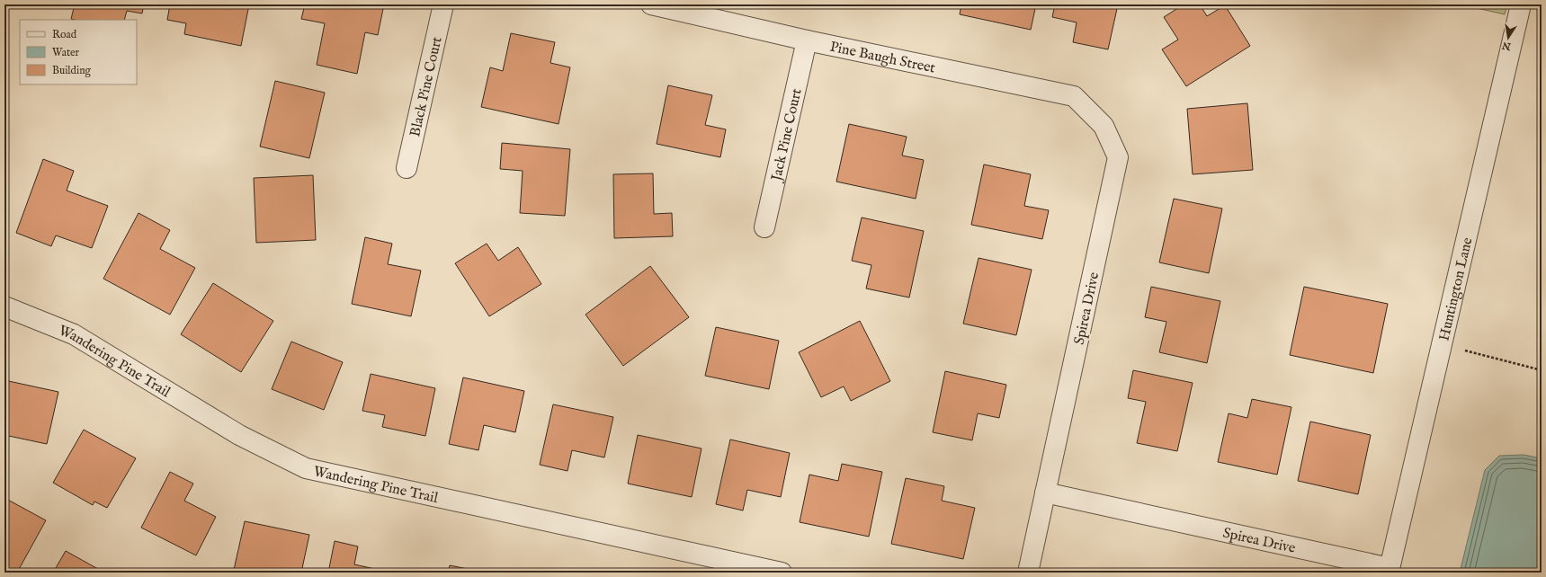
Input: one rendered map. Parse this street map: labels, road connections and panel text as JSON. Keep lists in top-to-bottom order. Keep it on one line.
{"streets":{"street":["Pine Baugh Street","Black Pine Court","Jack Pine Court","Huntington Lane","Spirea Drive","Wandering Pine Trail"]},"crossings":[["Pine Baugh Street","Jack Pine Court"],["Pine Baugh Street","Spirea Drive"],["Huntington Lane","Spirea Drive"]],"legend":["Road","Water","Building"],"north":"bottom"}
